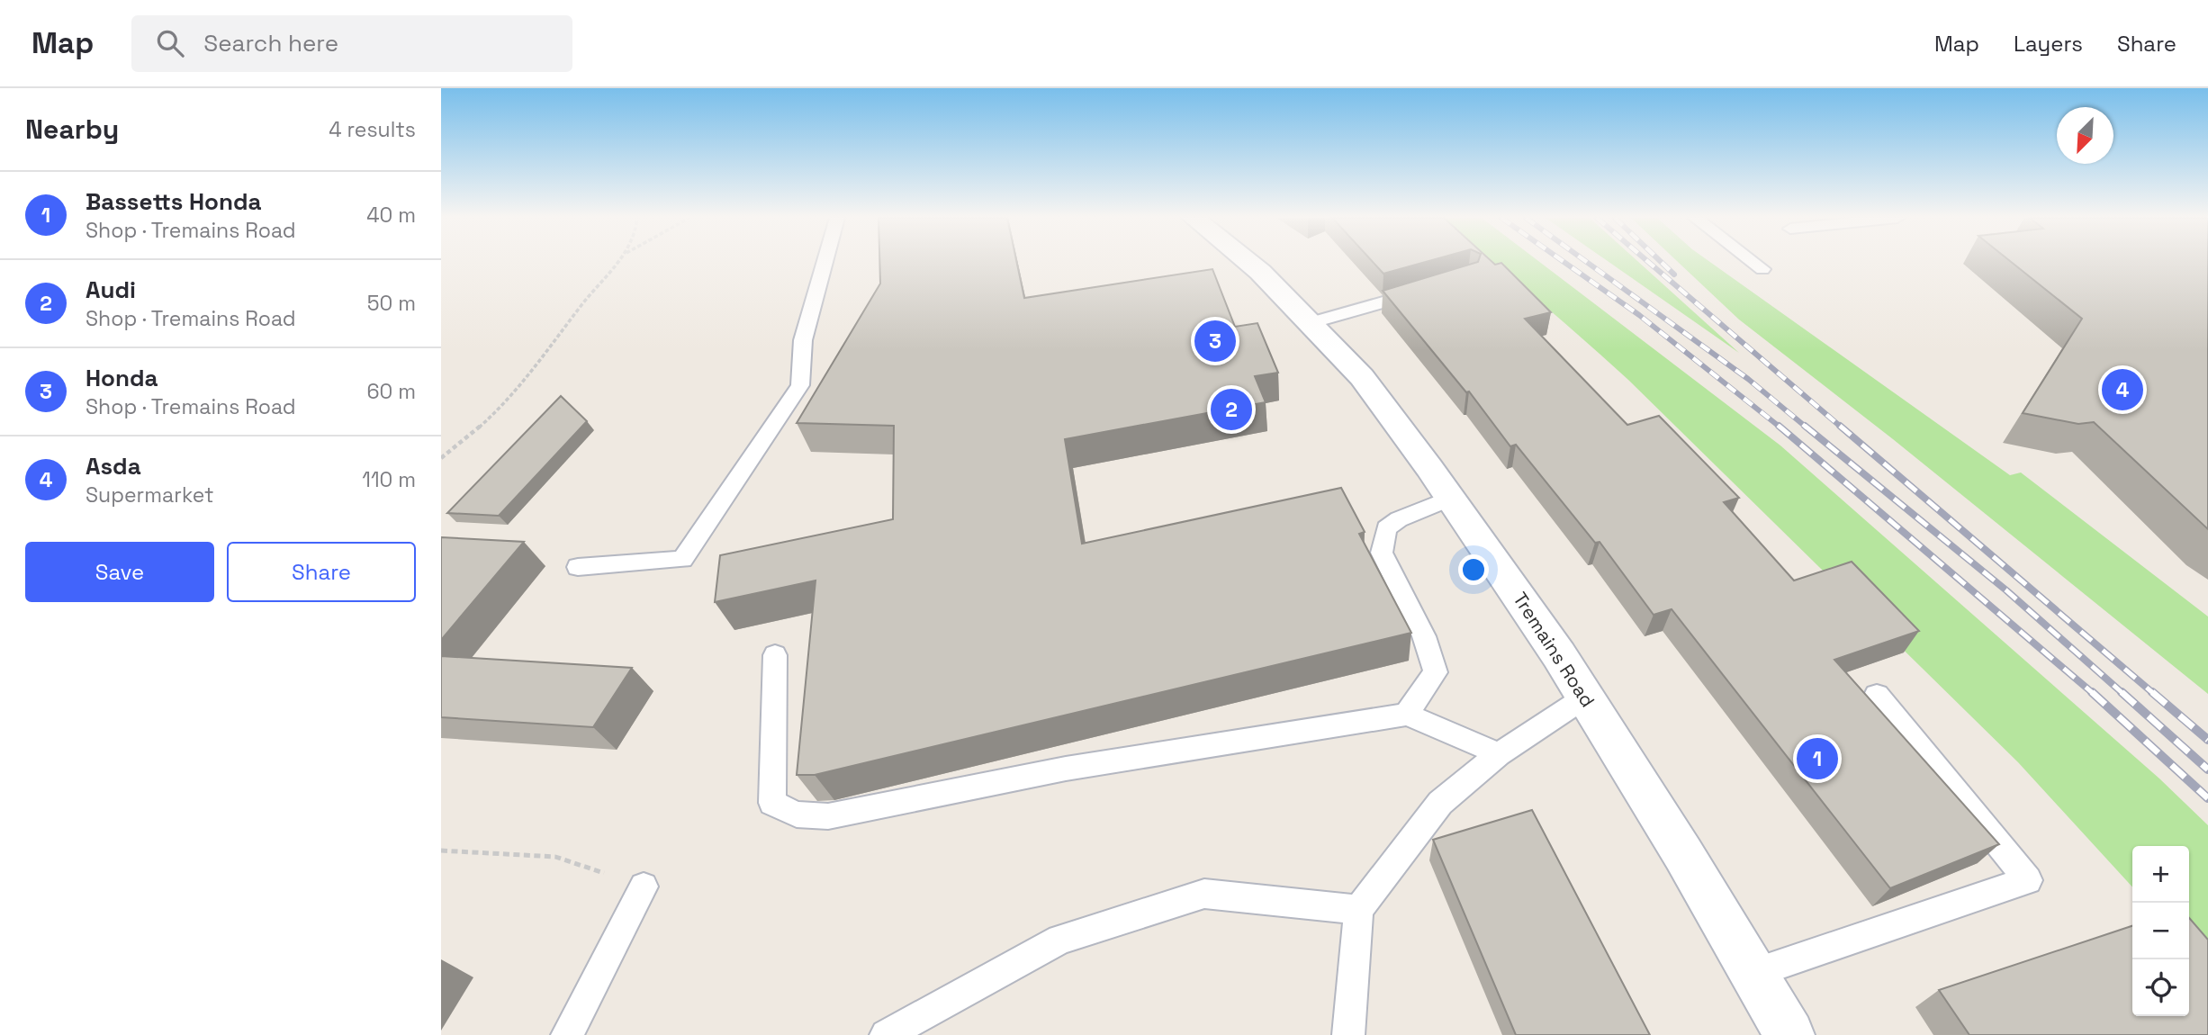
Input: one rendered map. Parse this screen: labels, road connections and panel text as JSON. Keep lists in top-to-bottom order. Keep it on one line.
{"streets":{"main road":["Tremains Road"]},"north":"bottom left","page":{"header":"Map","search":"Search here","nav":["Map","Layers","Share"],"heading":["Nearby","4 results"],"list":[{"mark":"1","name":"Bassetts Honda","note":"Shop · Tremains Road","value":"40 m"},{"mark":"2","name":"Audi","note":"Shop · Tremains Road","value":"50 m"},{"mark":"3","name":"Honda","note":"Shop · Tremains Road","value":"60 m"},{"mark":"4","name":"Asda","note":"Supermarket","value":"110 m"}],"pins":["3","4","2","1"],"buttons":["Save","Share"],"map_buttons":["+","−"]}}
